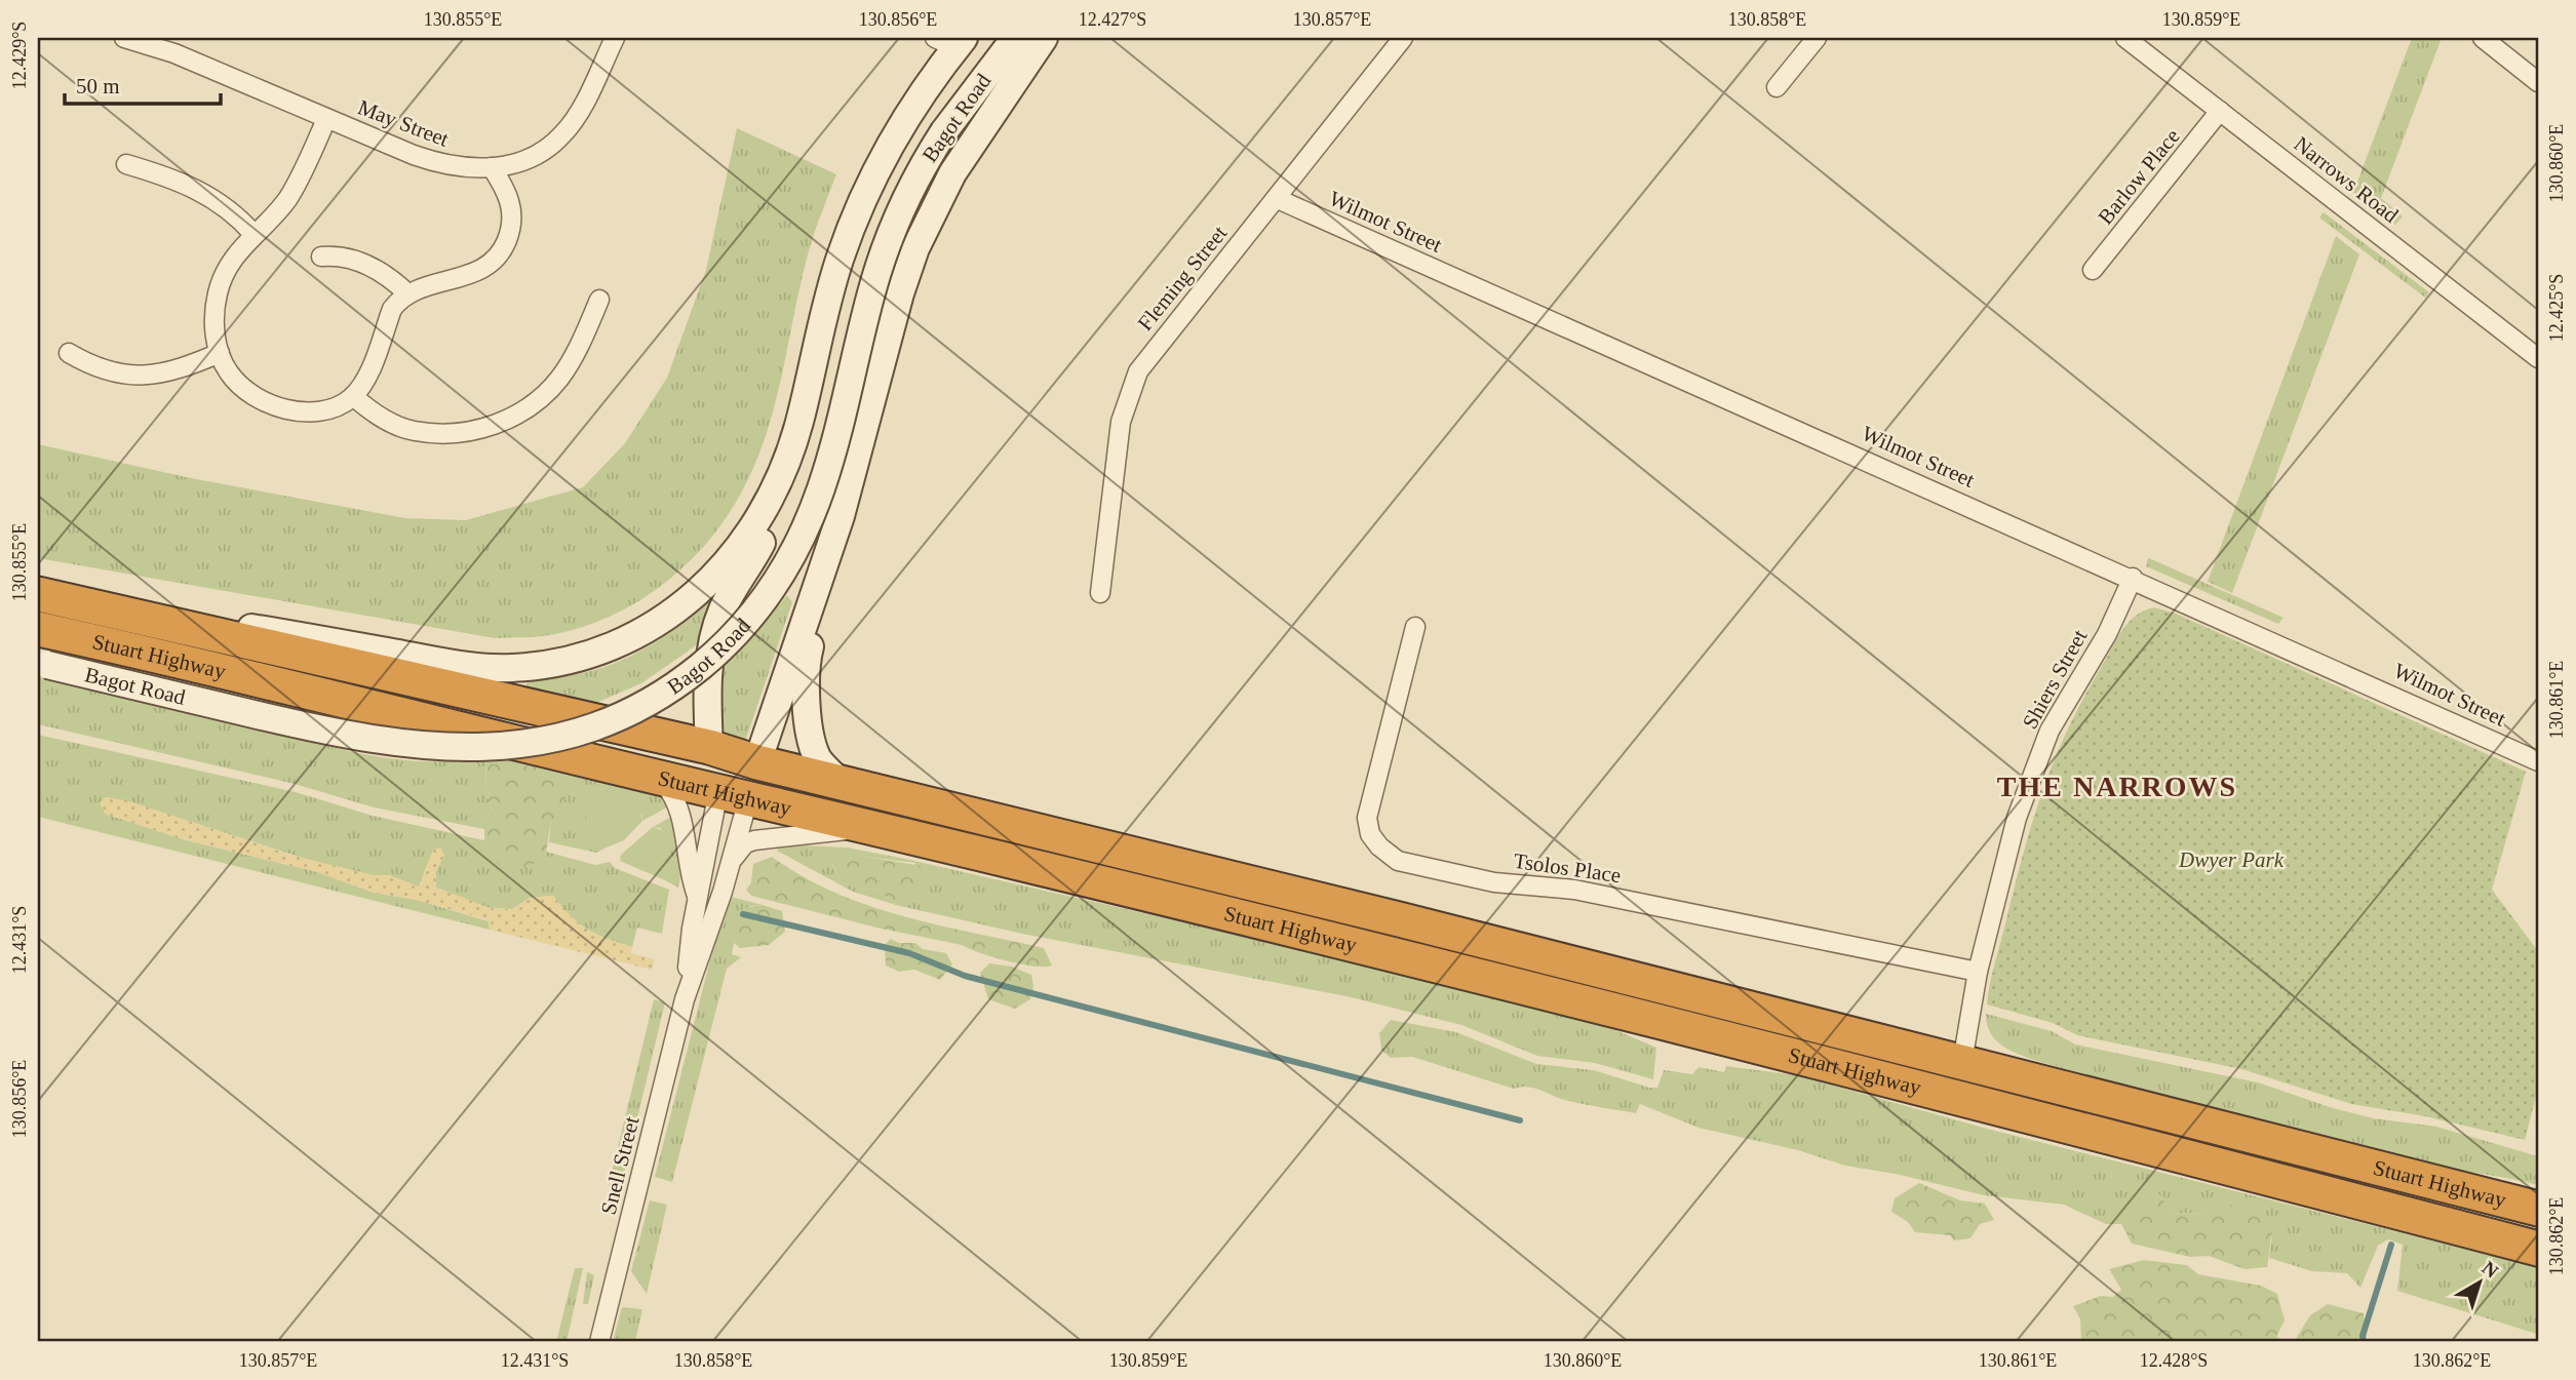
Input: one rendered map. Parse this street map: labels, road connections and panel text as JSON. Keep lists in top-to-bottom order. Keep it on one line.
{"streets":{"highway":["Stuart Highway"],"main road":["Bagot Road"],"street":["May Street","Barlow Place","Narrows Road","Wilmot Street","Fleming Street","Shiers Street","Tsolos Place","Snell Street"]},"crossings":[["Bagot Road","Stuart Highway"],["Barlow Place","Narrows Road"],["Wilmot Street","Fleming Street"],["Wilmot Street","Shiers Street"],["Stuart Highway","Shiers Street"],["Stuart Highway","Snell Street"],["Shiers Street","Tsolos Place"]],"districts":["THE NARROWS"],"parks":["Dwyer Park"],"scale_bar":"50 m","north":"top right","coordinates":["130.855°E","130.856°E","12.427°S","130.857°E","130.858°E","130.859°E","12.429°S","130.860°E","12.425°S","130.861°E","12.431°S","130.862°E","12.428°S"]}
